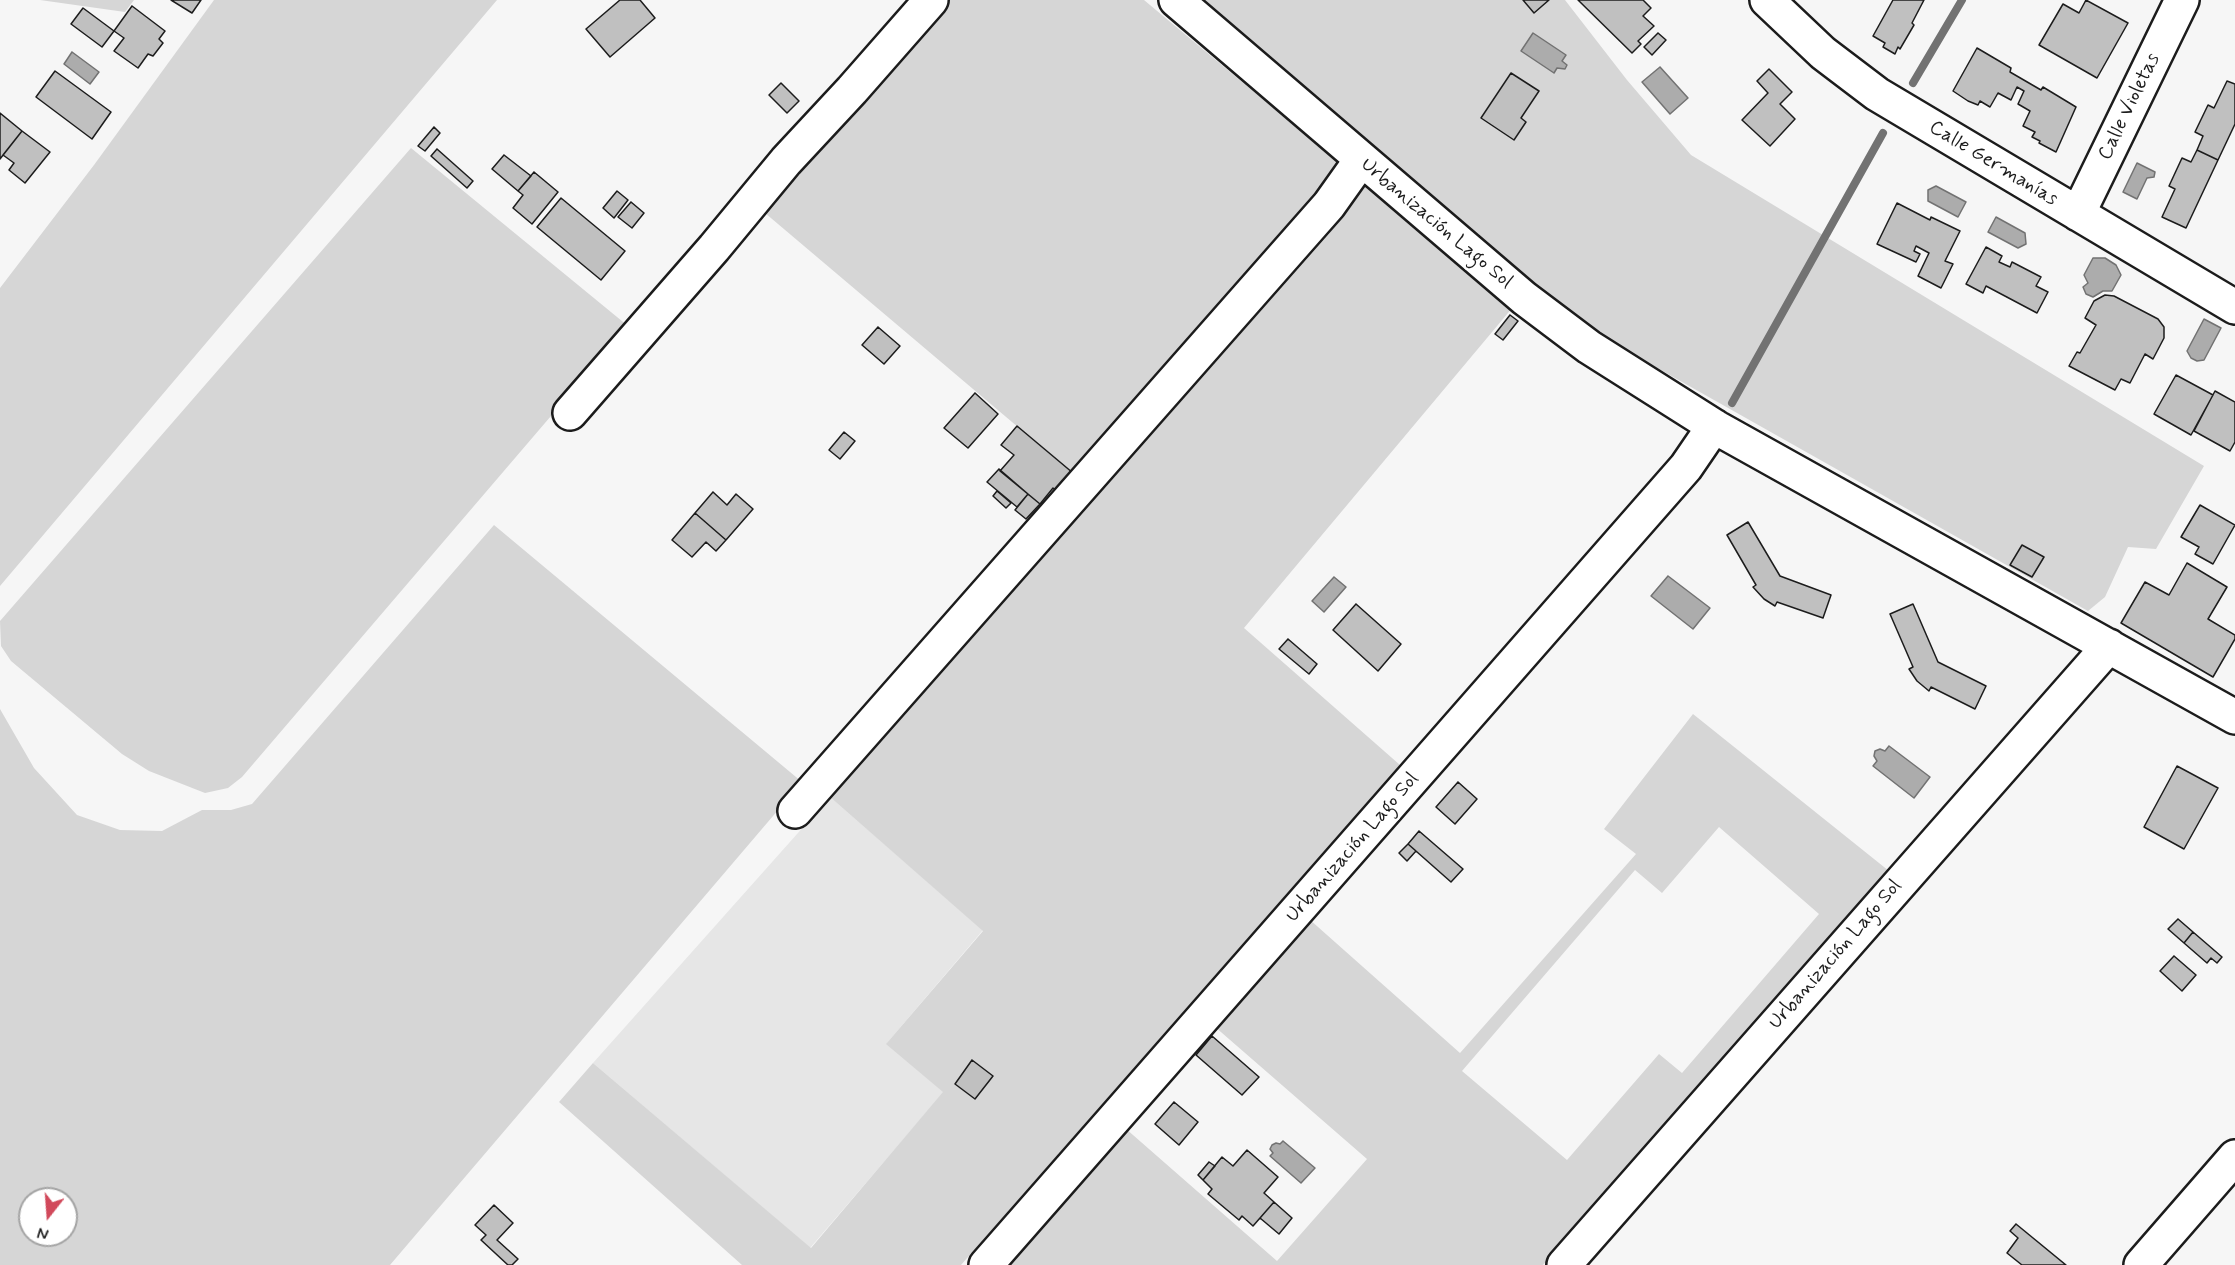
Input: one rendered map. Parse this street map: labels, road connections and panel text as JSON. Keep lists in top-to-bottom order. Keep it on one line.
{"streets":{"street":["Calle Violetas","Calle Germanías","Urbanización Lago Sol"]},"crossings":[["Calle Violetas","Calle Germanías"]],"north":"bottom"}
